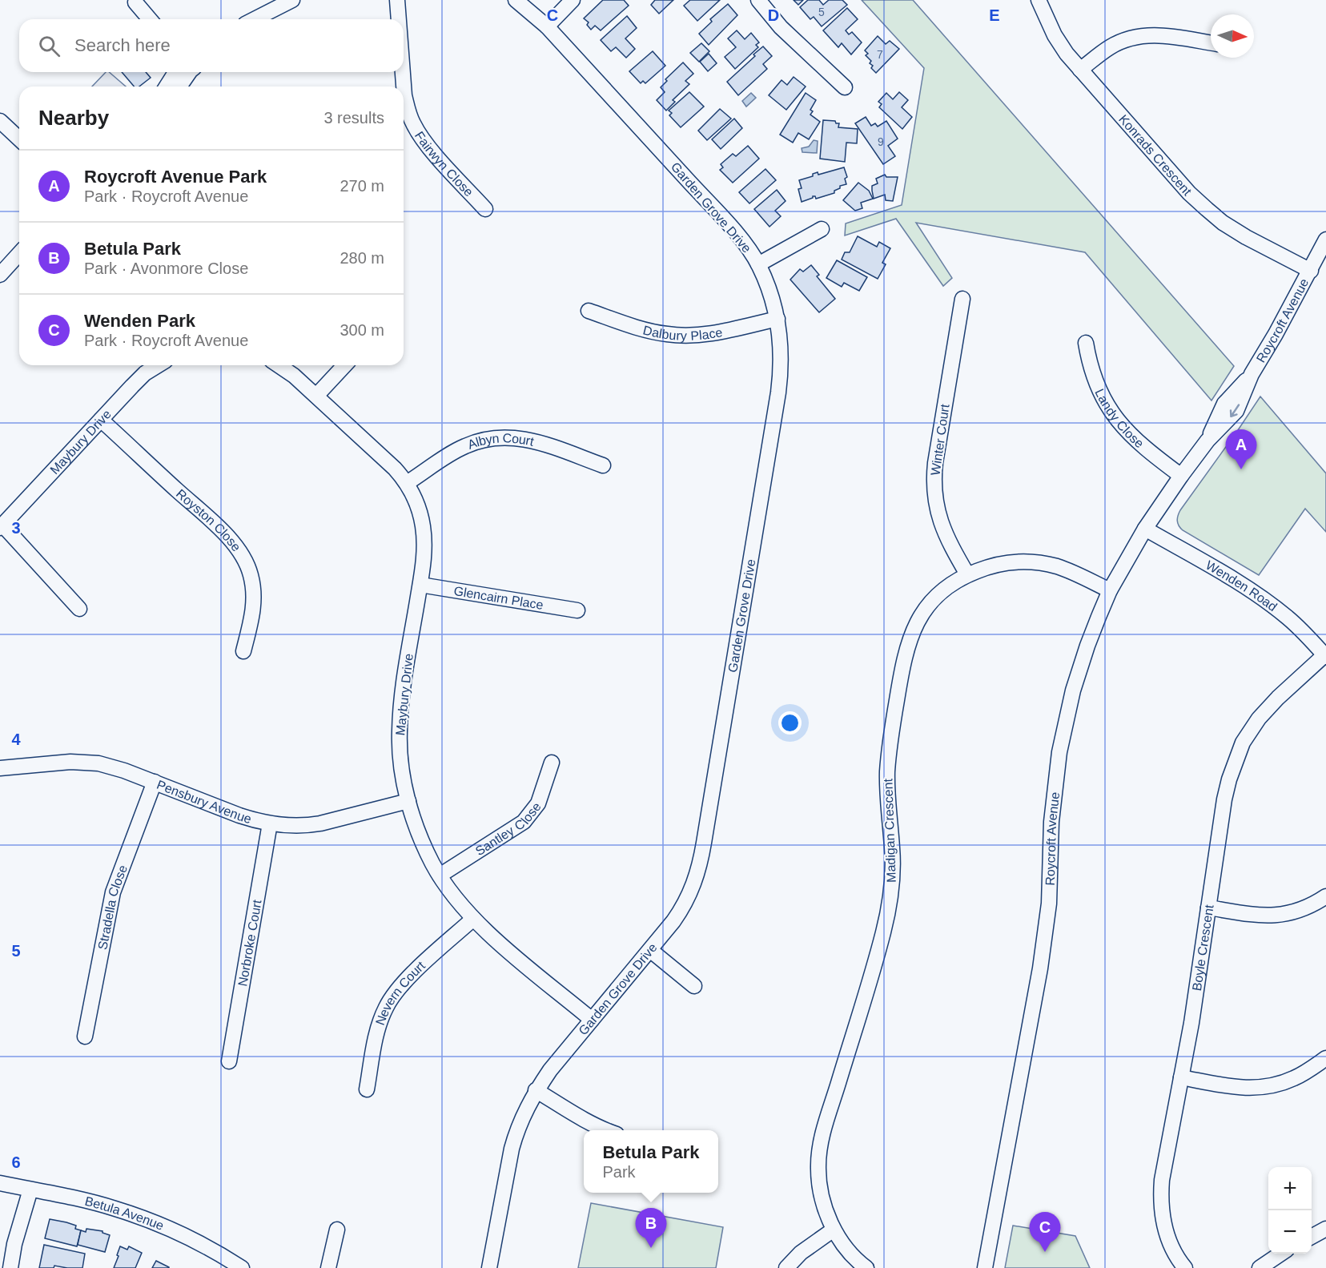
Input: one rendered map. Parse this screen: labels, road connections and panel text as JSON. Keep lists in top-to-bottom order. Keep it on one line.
{"streets":{"street":["Konrads Crescent","Fairwyn Close","Garden Grove Drive","Roycroft Avenue","Dalbury Place","Landy Close","Winter Court","Maybury Drive","Albyn Court","Royston Close","Wenden Road","Glencairn Place","Pensbury Avenue","Santley Close","Madigan Crescent","Stradella Close","Norbroke Court","Boyle Crescent","Nevern Court","Betula Avenue"]},"crossings":[["Konrads Crescent","Roycroft Avenue"],["Garden Grove Drive","Dalbury Place"],["Garden Grove Drive","Maybury Drive"],["Roycroft Avenue","Landy Close"],["Roycroft Avenue","Wenden Road"],["Roycroft Avenue","Madigan Crescent"],["Winter Court","Madigan Crescent"],["Maybury Drive","Albyn Court"],["Maybury Drive","Royston Close"],["Maybury Drive","Glencairn Place"],["Maybury Drive","Pensbury Avenue"],["Maybury Drive","Santley Close"],["Maybury Drive","Nevern Court"],["Wenden Road","Boyle Crescent"],["Pensbury Avenue","Stradella Close"],["Pensbury Avenue","Norbroke Court"]],"house_numbers":["5","7","9"],"north":"right","page":{"search":"Search here","heading":["Nearby","3 results"],"list":[{"mark":"A","name":"Roycroft Avenue Park","note":"Park · Roycroft Avenue","value":"270 m"},{"mark":"B","name":"Betula Park","note":"Park · Avonmore Close","value":"280 m"},{"mark":"C","name":"Wenden Park","note":"Park · Roycroft Avenue","value":"300 m"}],"pins":["A","B","C"],"popup":["Betula Park","Park"],"map_buttons":["+","−"]},"grid":{"columns":["C","D","E"],"rows":["3","4","5","6"]}}
